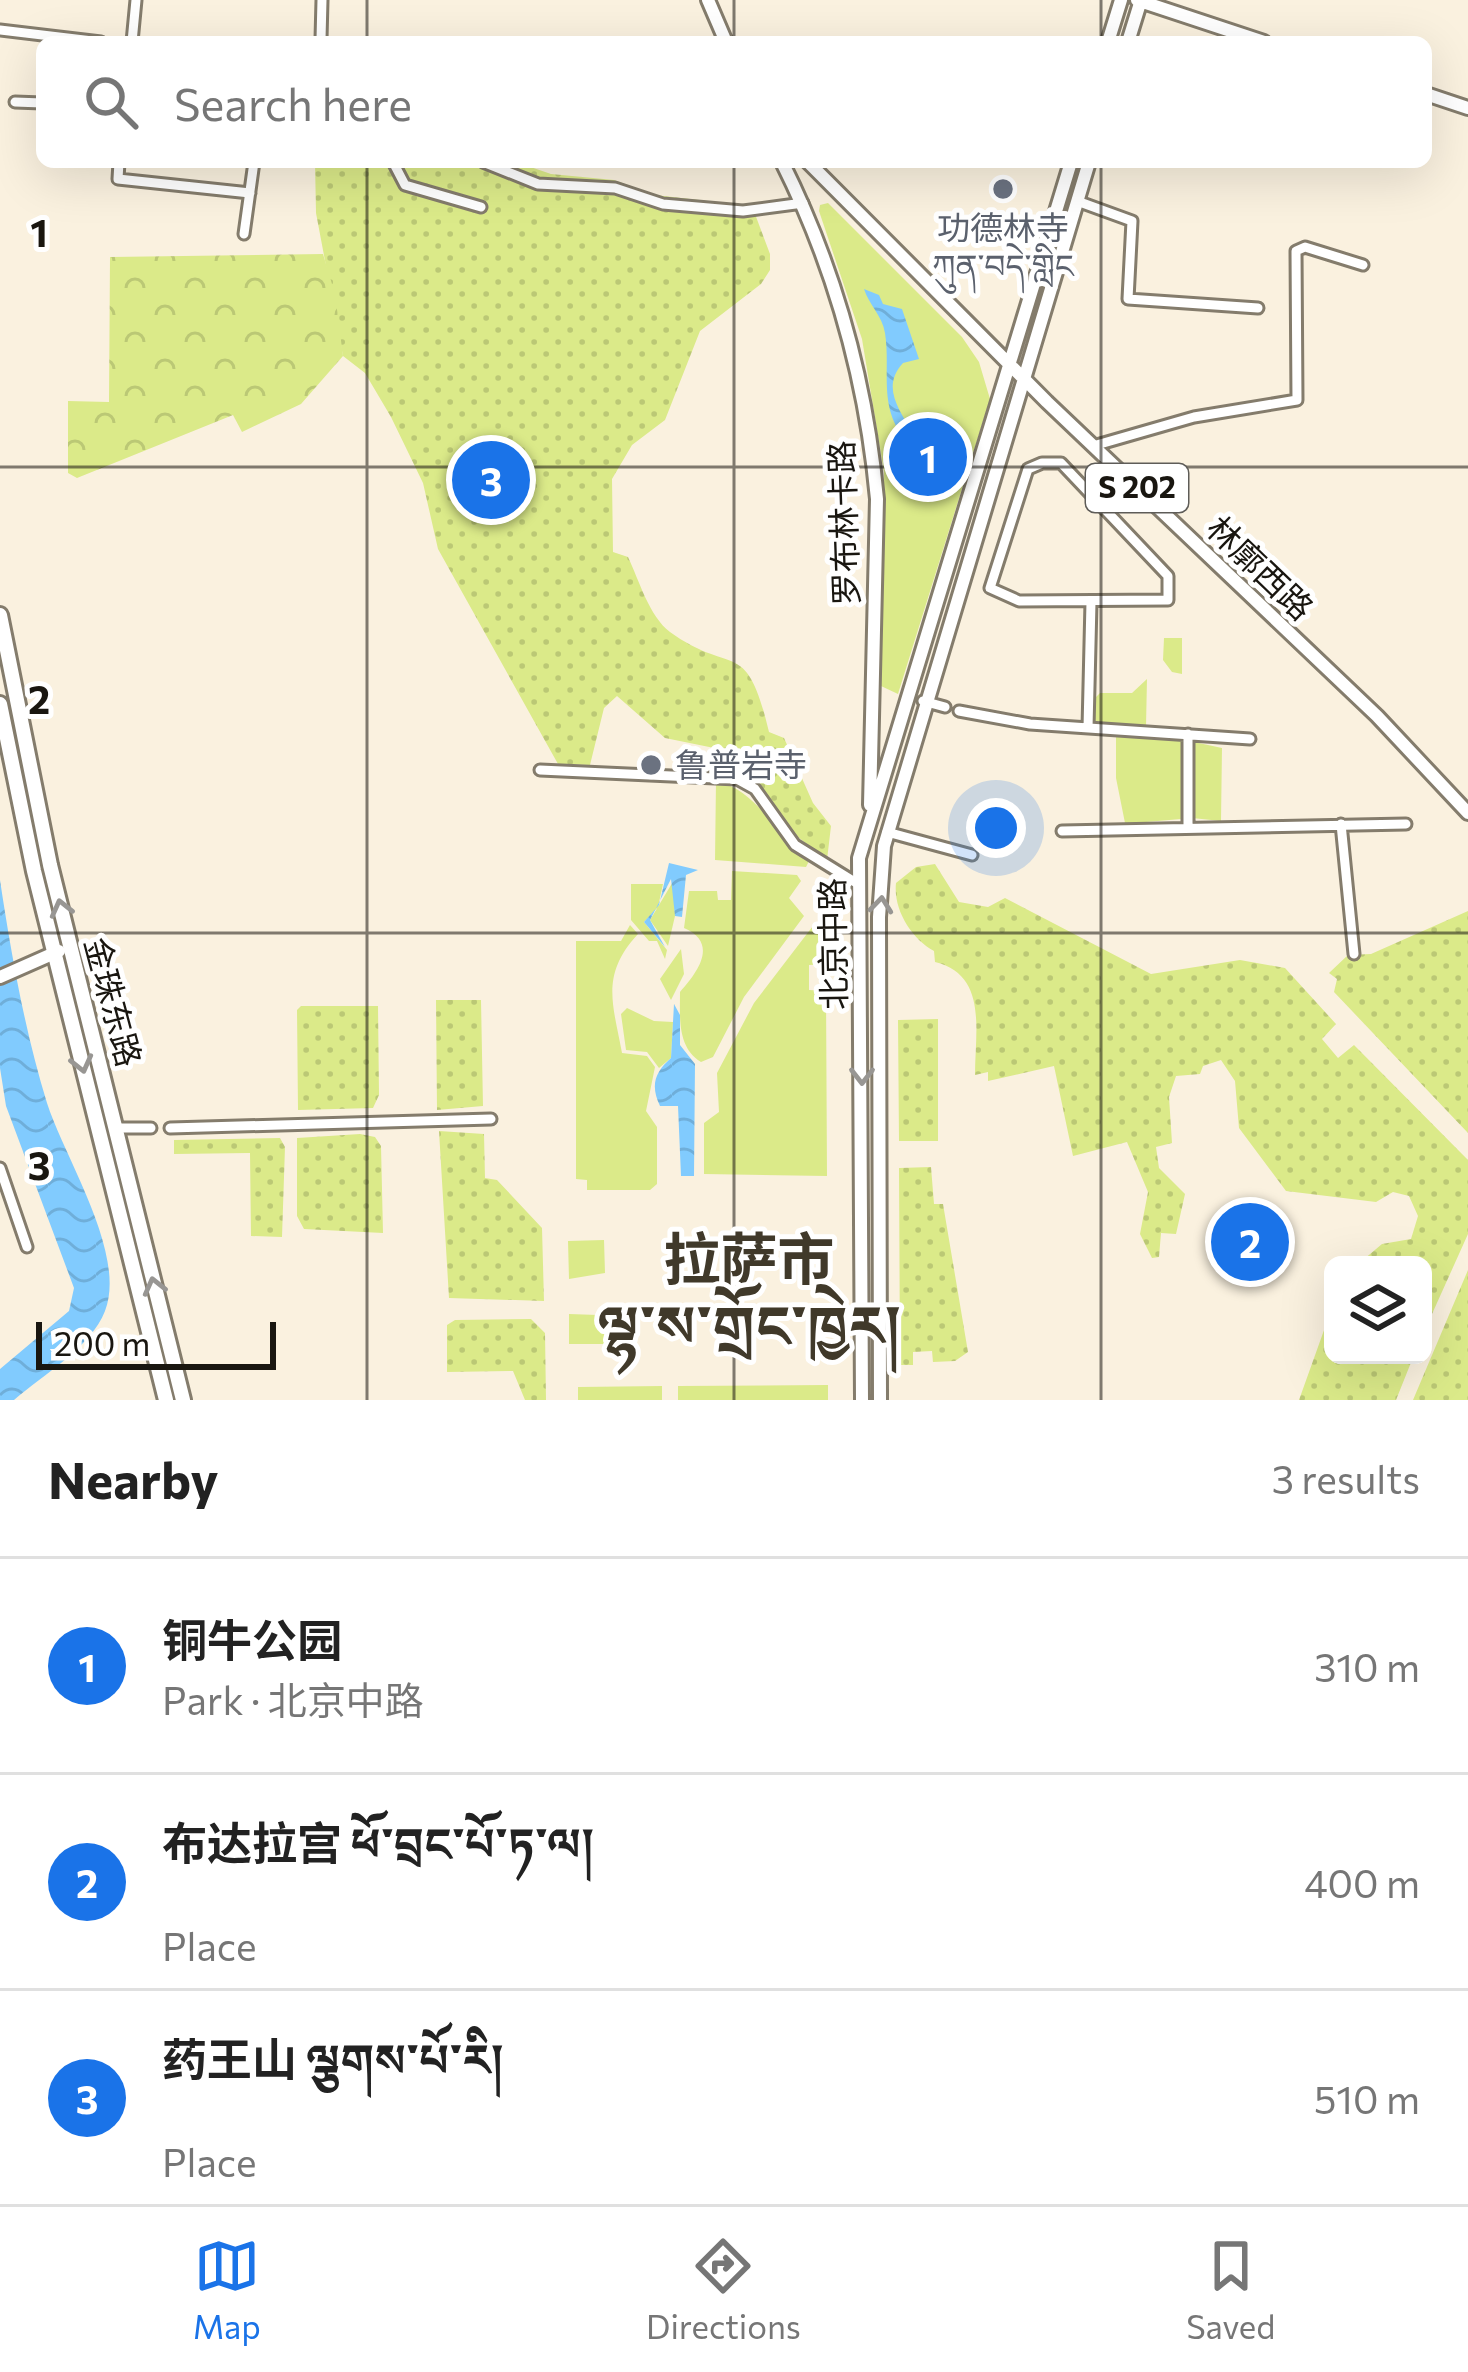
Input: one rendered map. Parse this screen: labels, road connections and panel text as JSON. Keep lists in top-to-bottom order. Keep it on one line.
{"streets":{"highway":["金珠东路"],"main road":["S 202","罗布林卡路","林廓西路","北京中路"]},"crossings":[["罗布林卡路","北京中路"],["林廓西路","北京中路"]],"districts":["拉萨市 ལྷ་ས་གྲོང་ཁྱེར།"],"places":["功德林寺 ཀུན་བདེ་གླིང","鲁普岩寺"],"scale_bar":"200 m","page":{"search":"Search here","pins":["1","3","2"],"scale":"200 m","heading":["Nearby","3 results"],"list":[{"mark":"1","name":"铜牛公园","note":"Park · 北京中路","value":"310 m"},{"mark":"2","name":"布达拉宫 ཕོ་བྲང་པོ་ཏ་ལ།","note":"Place","value":"400 m"},{"mark":"3","name":"药王山 ལྕགས་པོ་རི།","note":"Place","value":"510 m"}],"nav":["Map","Directions","Saved"]},"grid":{"rows":["1","2","3"]}}
